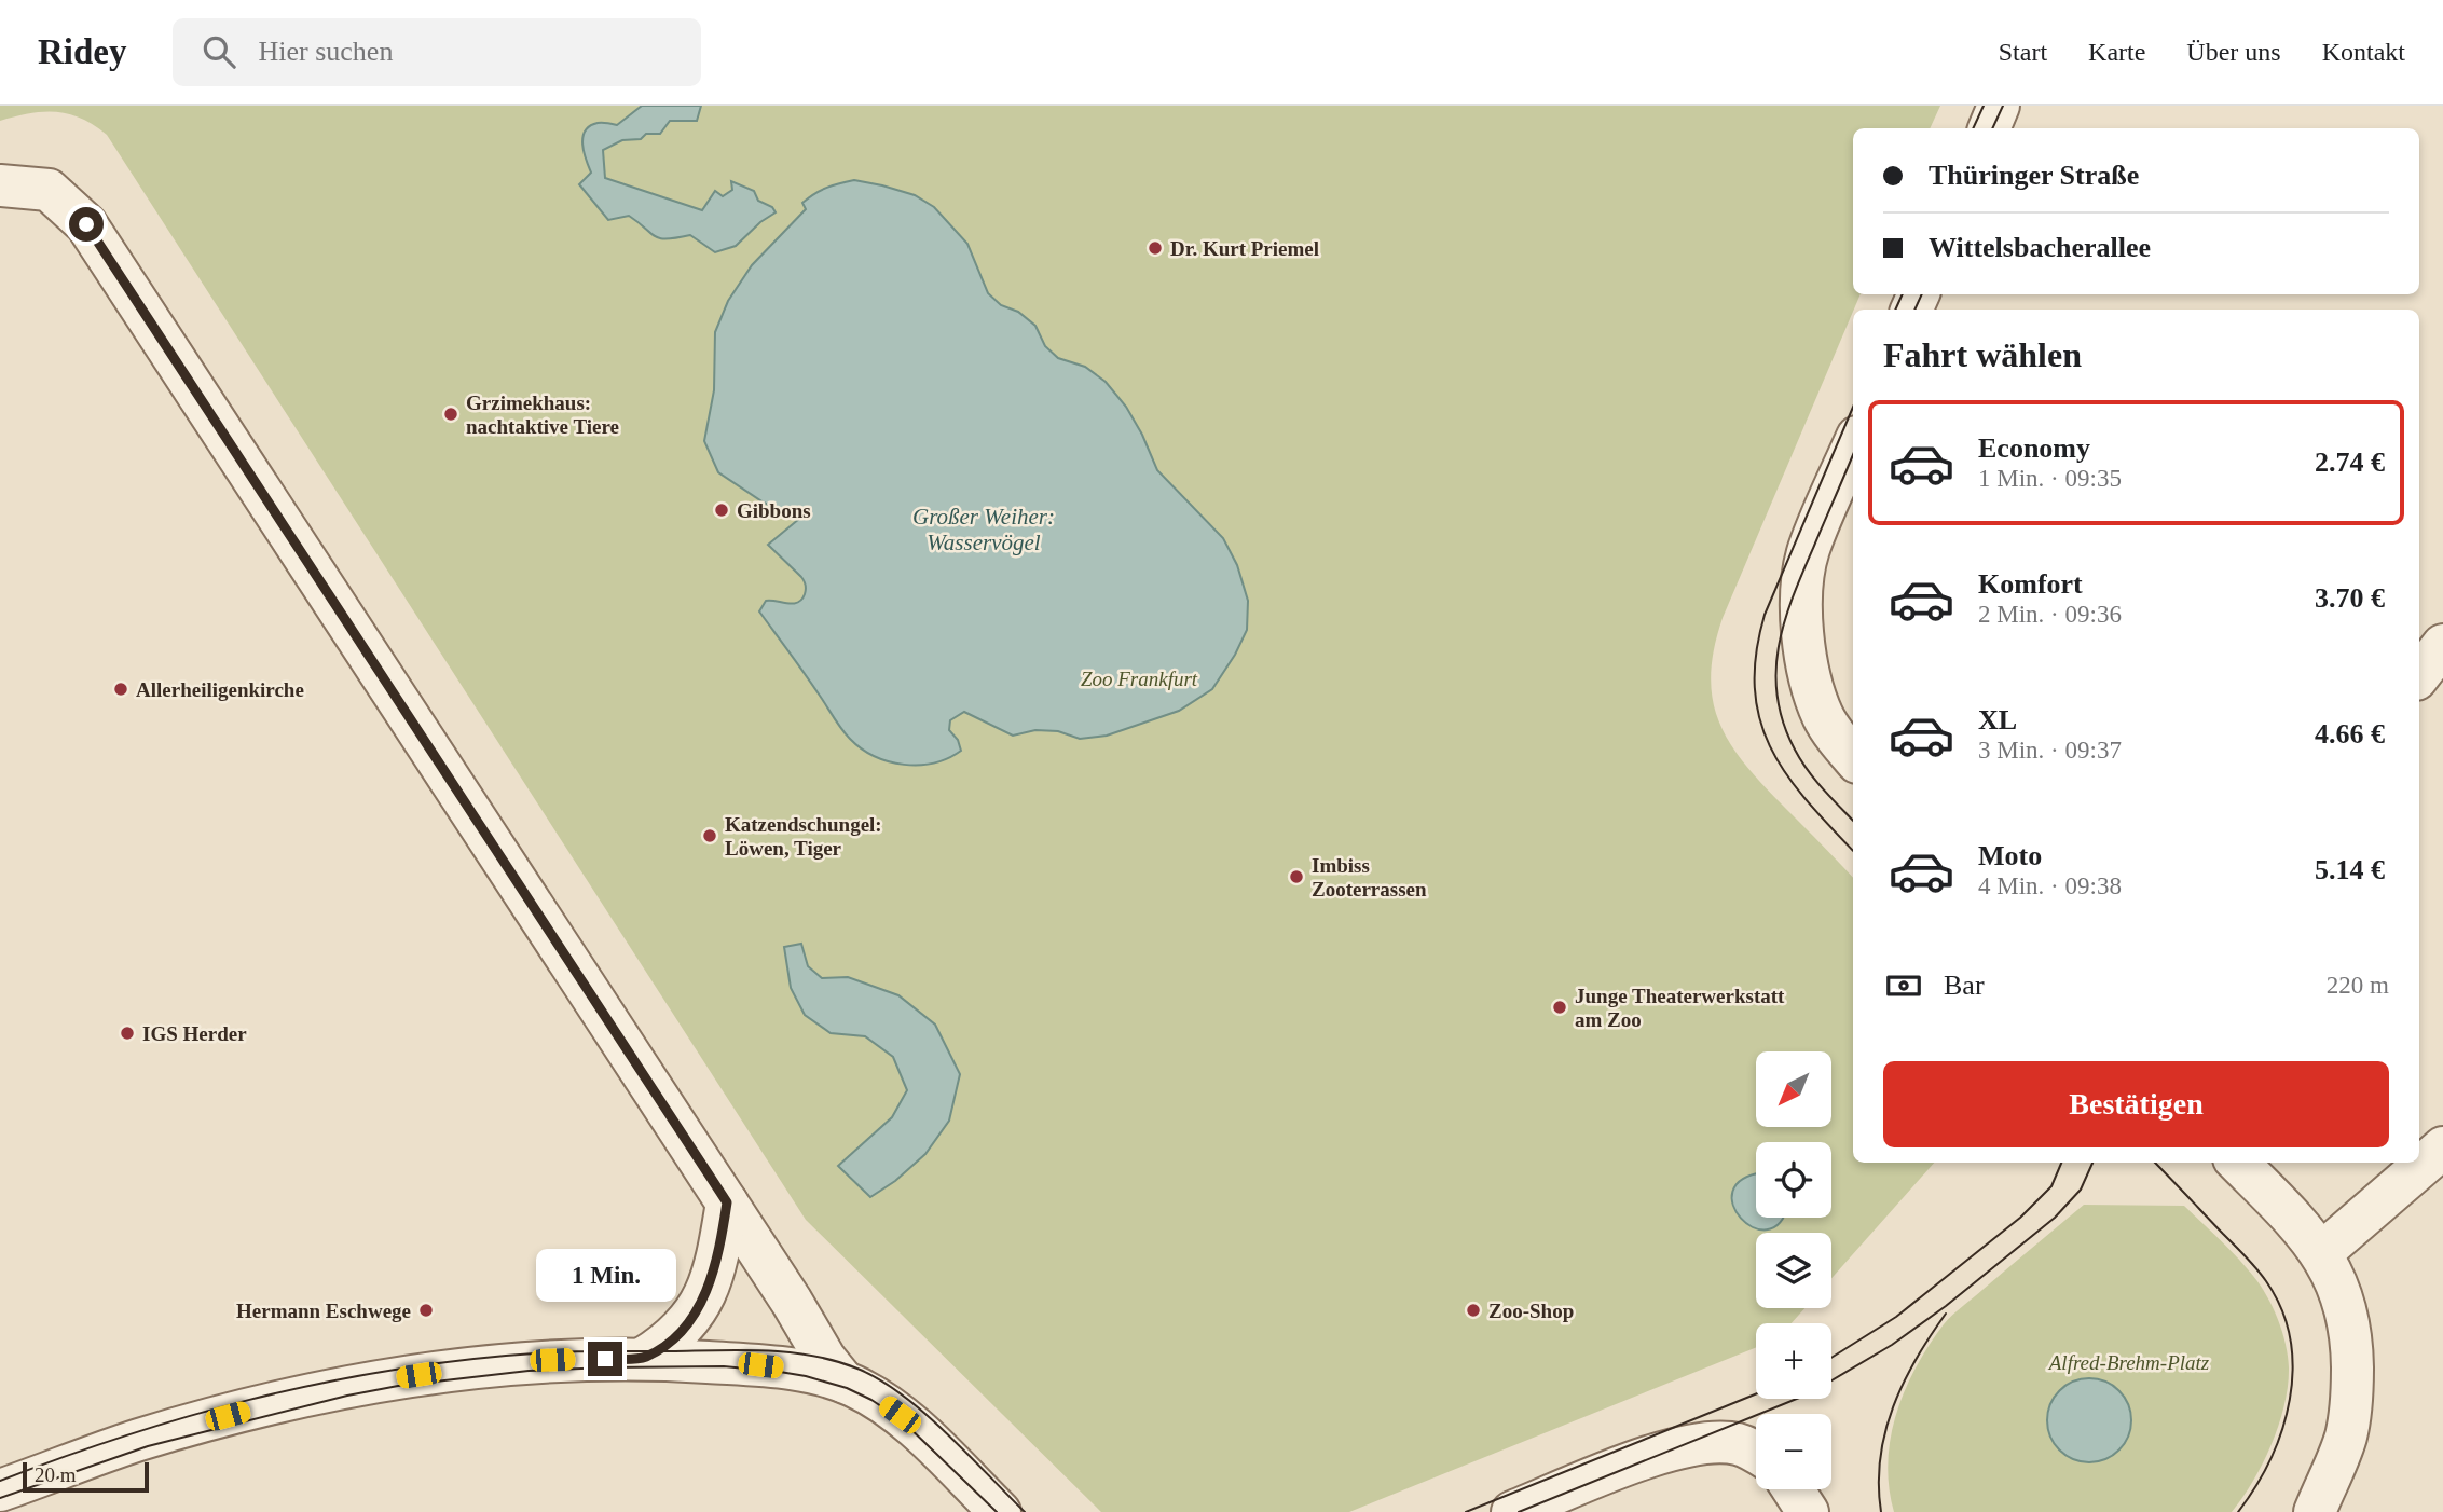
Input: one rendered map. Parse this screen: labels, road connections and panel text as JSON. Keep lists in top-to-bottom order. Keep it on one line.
{"water":["Großer Weiher: Wasservögel"],"parks":["Zoo Frankfurt","Alfred-Brehm-Platz"],"places":["Dr. Kurt Priemel","Grzimekhaus: nachtaktive Tiere","Gibbons","Allerheiligenkirche","Katzendschungel: Löwen, Tiger","Imbiss Zooterrassen","Junge Theaterwerkstatt am Zoo","IGS Herder","Hermann Eschwege","Zoo-Shop"],"scale_bar":"20 m","north":"bottom left","page":{"header":"Ridey","search":"Hier suchen","nav":["Start","Karte","Über uns","Kontakt"],"banner":["Thüringer Straße","Wittelsbacherallee"],"heading":"Fahrt wählen","list":[{"name":"Economy","note":"1 Min. · 09:35","value":"2.74 €"},{"name":"Komfort","note":"2 Min. · 09:36","value":"3.70 €"},{"name":"XL","note":"3 Min. · 09:37","value":"4.66 €"},{"name":"Moto","note":"4 Min. · 09:38","value":"5.14 €"}],"pay":["Bar","220 m"],"buttons":"Bestätigen","map_buttons":["+","−"],"bubble":"1 Min.","scale":"20 m"}}
